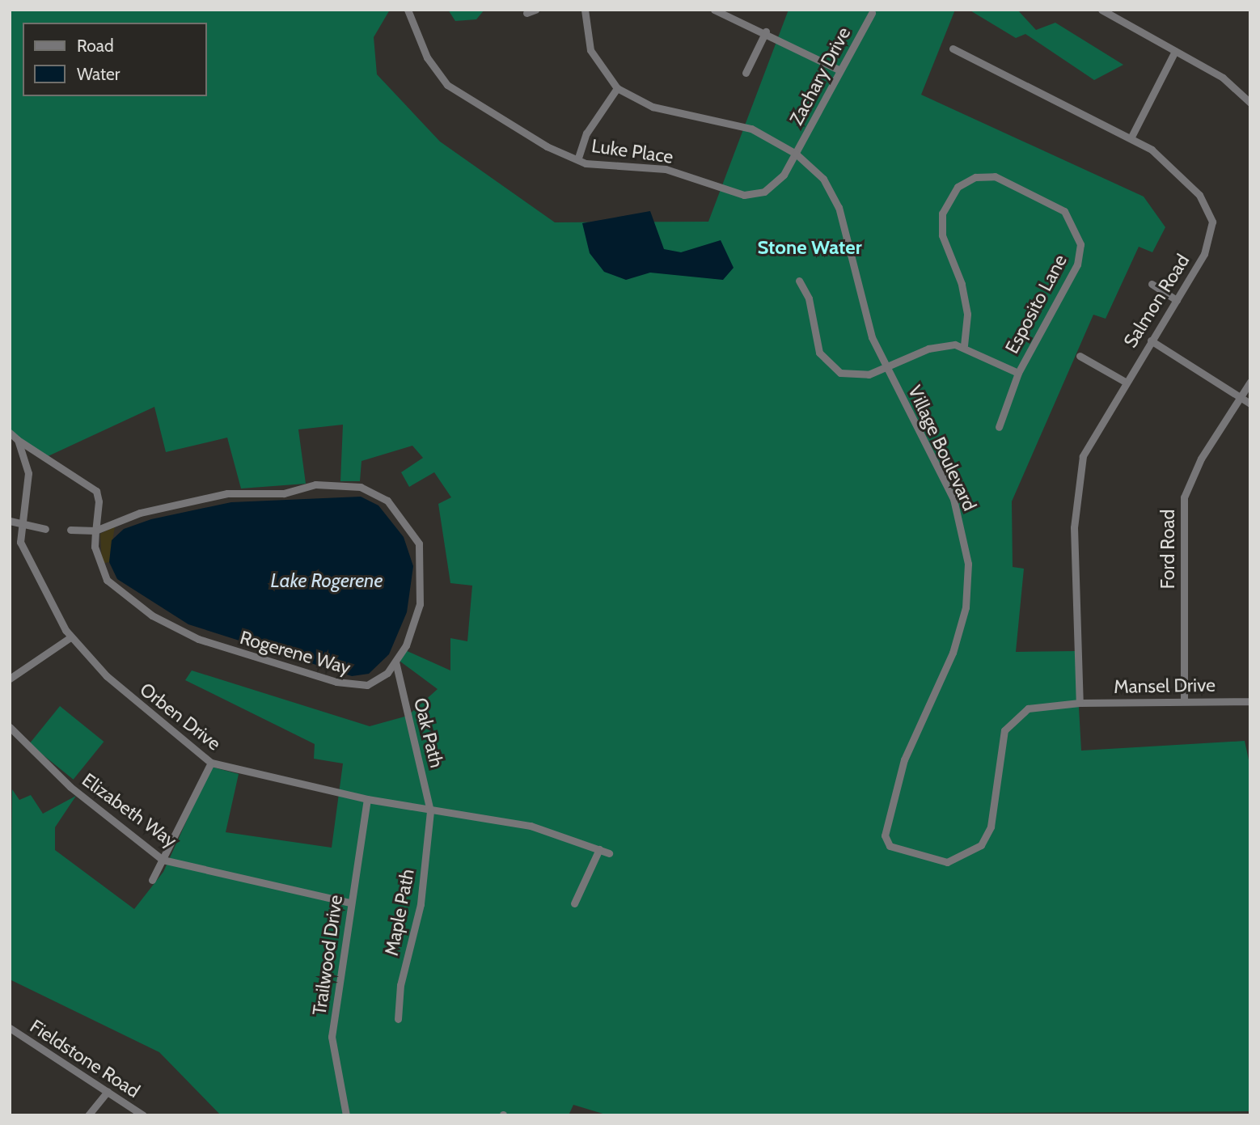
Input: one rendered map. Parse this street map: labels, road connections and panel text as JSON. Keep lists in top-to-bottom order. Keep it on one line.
{"streets":{"street":["Zachary Drive","Luke Place","Salmon Road","Esposito Lane","Village Boulevard","Ford Road","Rogerene Way","Mansel Drive","Orben Drive","Oak Path","Elizabeth Way","Maple Path","Trailwood Drive","Fieldstone Road"]},"crossings":[["Zachary Drive","Luke Place"],["Zachary Drive","Village Boulevard"],["Luke Place","Village Boulevard"],["Salmon Road","Village Boulevard"],["Salmon Road","Mansel Drive"],["Village Boulevard","Mansel Drive"],["Ford Road","Mansel Drive"],["Rogerene Way","Orben Drive"],["Rogerene Way","Oak Path"],["Orben Drive","Oak Path"],["Orben Drive","Maple Path"],["Orben Drive","Trailwood Drive"],["Oak Path","Maple Path"],["Elizabeth Way","Trailwood Drive"]],"districts":["Stone Water"],"water":["Lake Rogerene"],"legend":["Road","Water"]}
